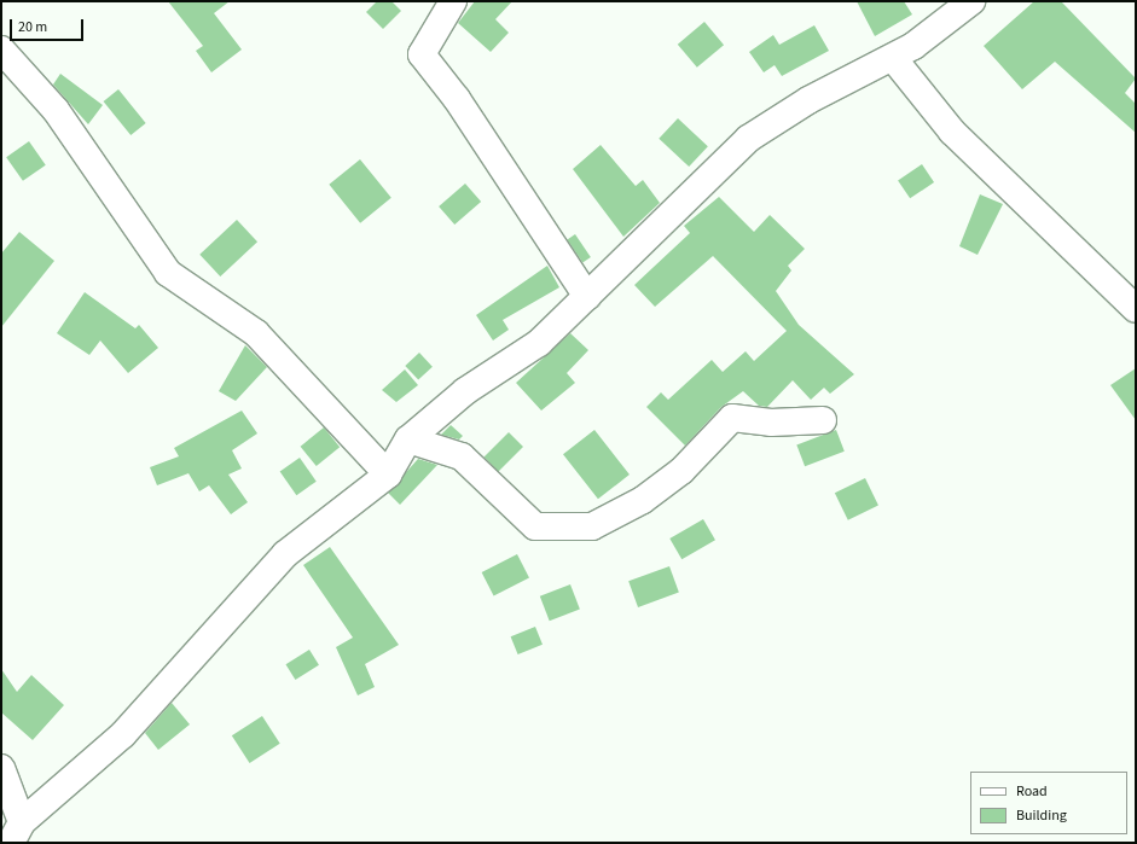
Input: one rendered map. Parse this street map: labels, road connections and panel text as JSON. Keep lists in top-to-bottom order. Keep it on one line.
{"legend":["Road","Building"],"scale_bar":"20 m"}
